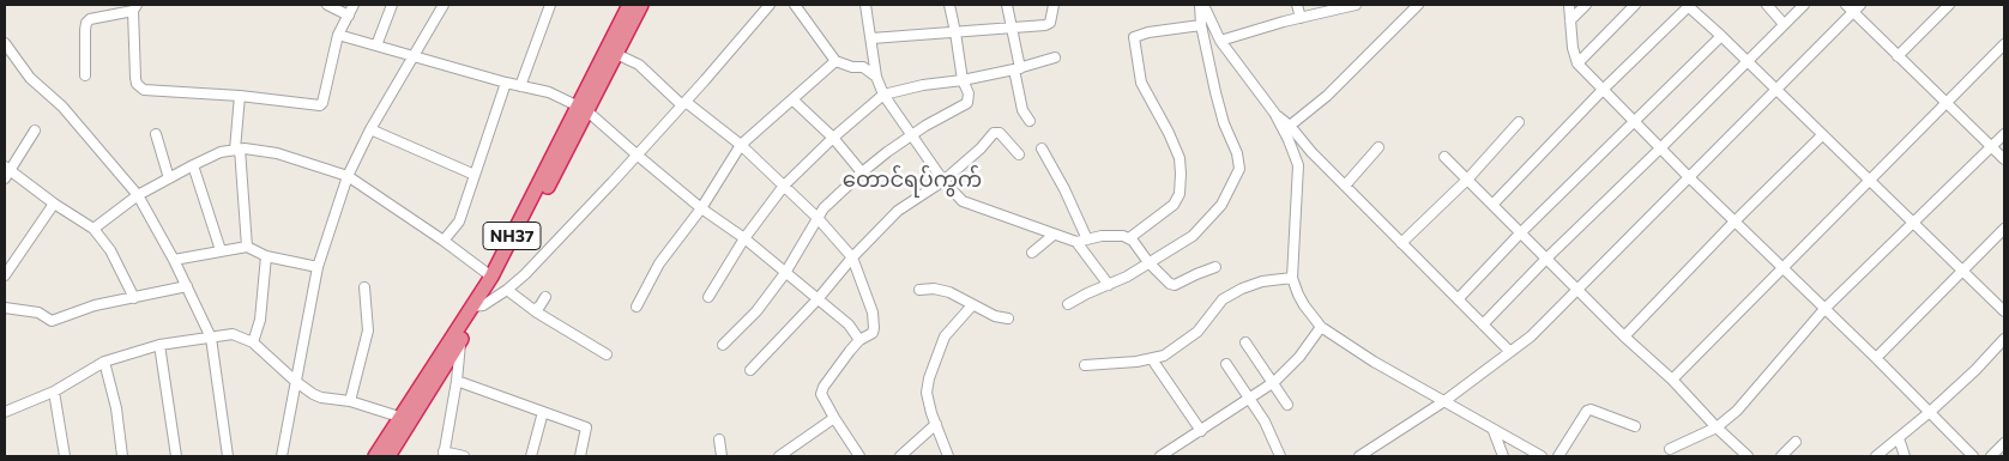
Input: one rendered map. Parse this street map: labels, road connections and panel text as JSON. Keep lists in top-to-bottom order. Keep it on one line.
{"streets":{"highway":["NH37"]},"districts":["တောင်ရပ်ကွက်"]}
